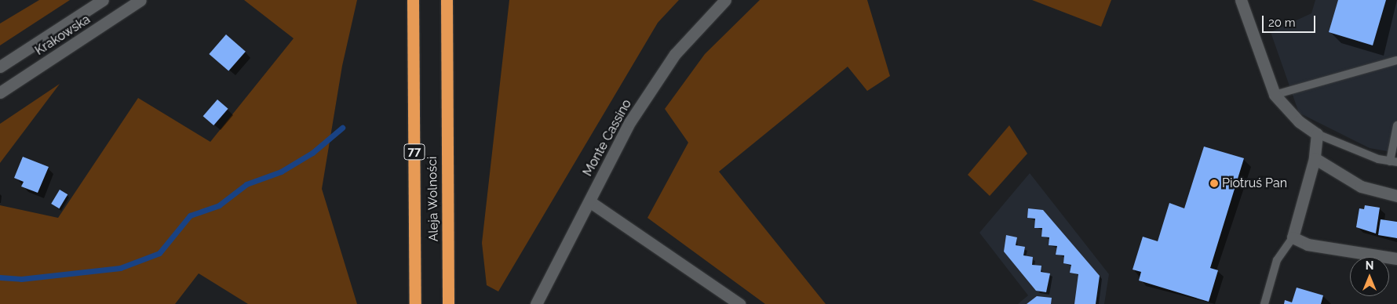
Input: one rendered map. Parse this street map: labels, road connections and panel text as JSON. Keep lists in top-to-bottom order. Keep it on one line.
{"streets":{"highway":["77","Aleja Wolności"],"street":["Krakowska","Monte Cassino"]},"places":["Piotruś Pan"],"scale_bar":"20 m","north":"top"}
